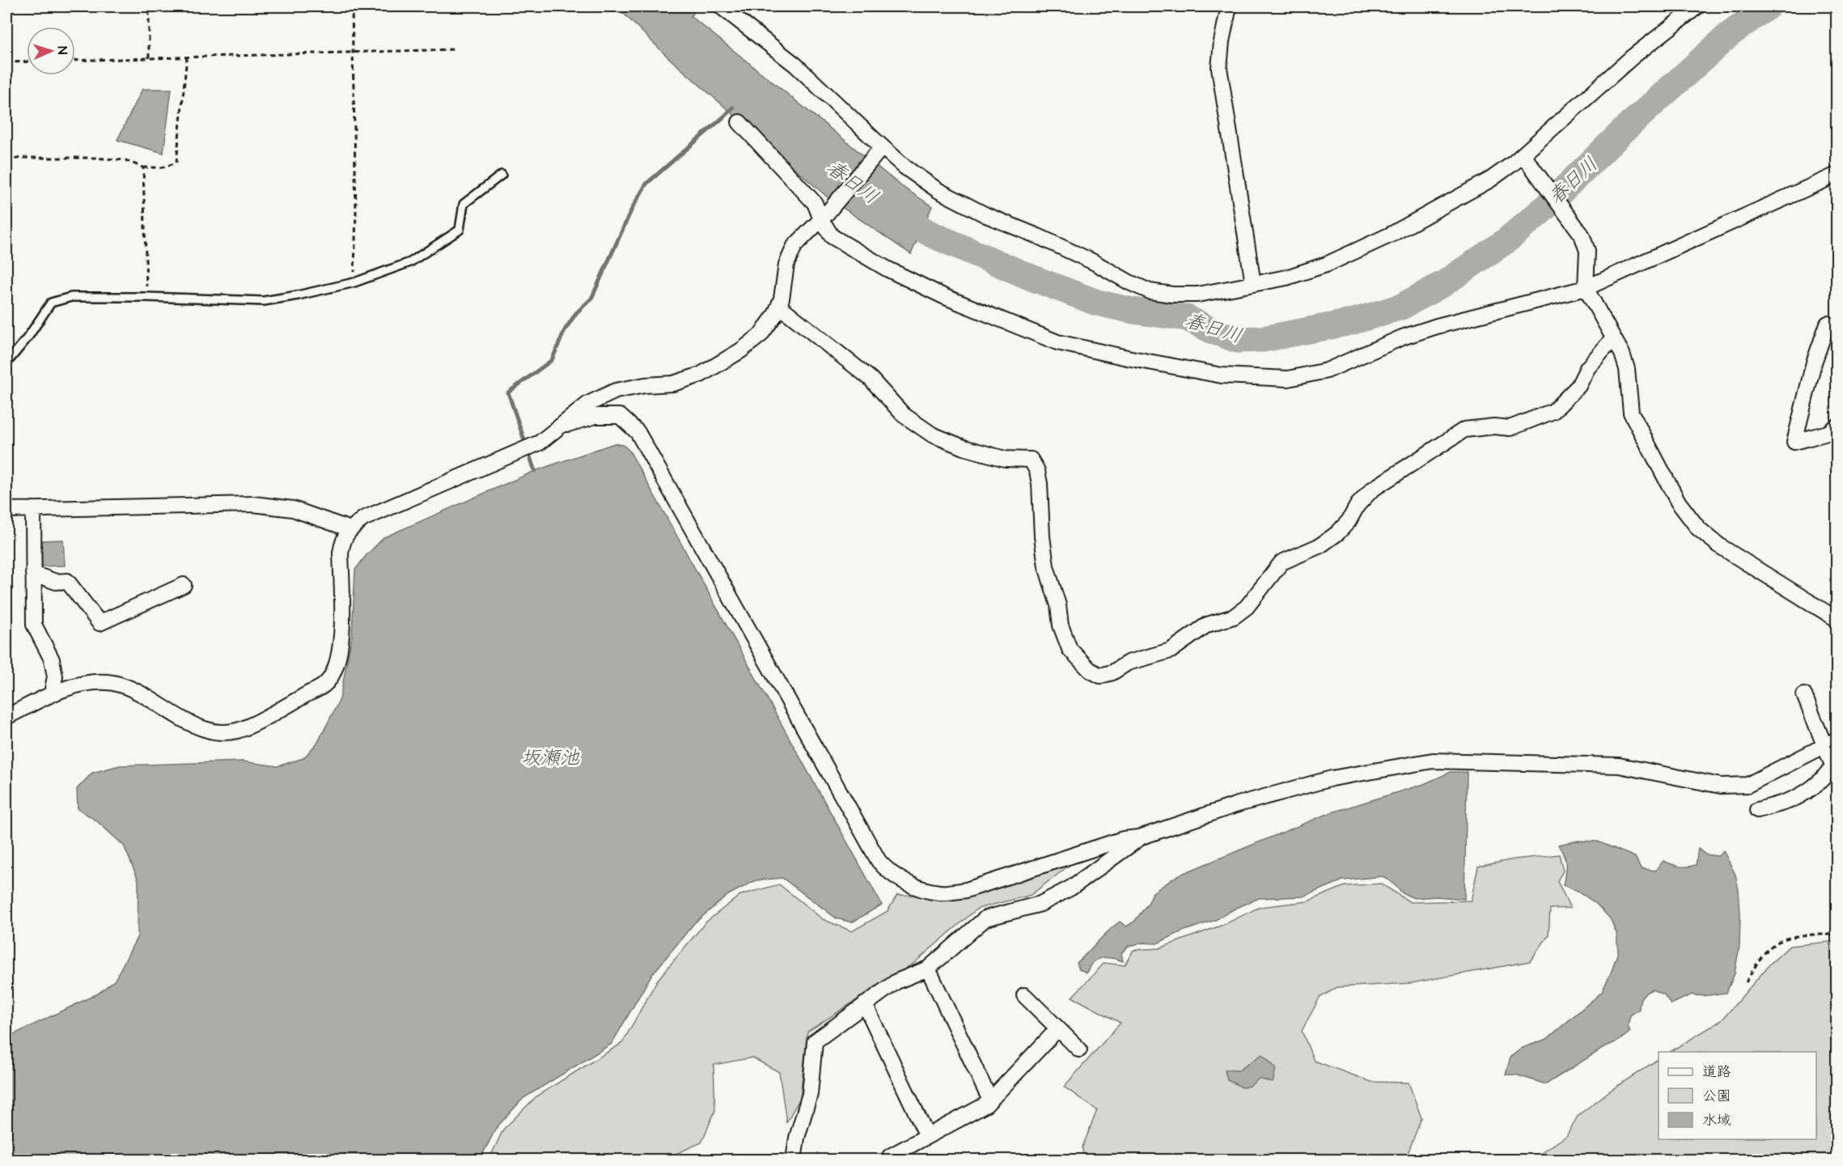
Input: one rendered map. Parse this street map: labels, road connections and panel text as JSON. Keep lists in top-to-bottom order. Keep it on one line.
{"water":["春日川","坂瀬池"],"legend":["道路","公園","水域"],"north":"right"}
